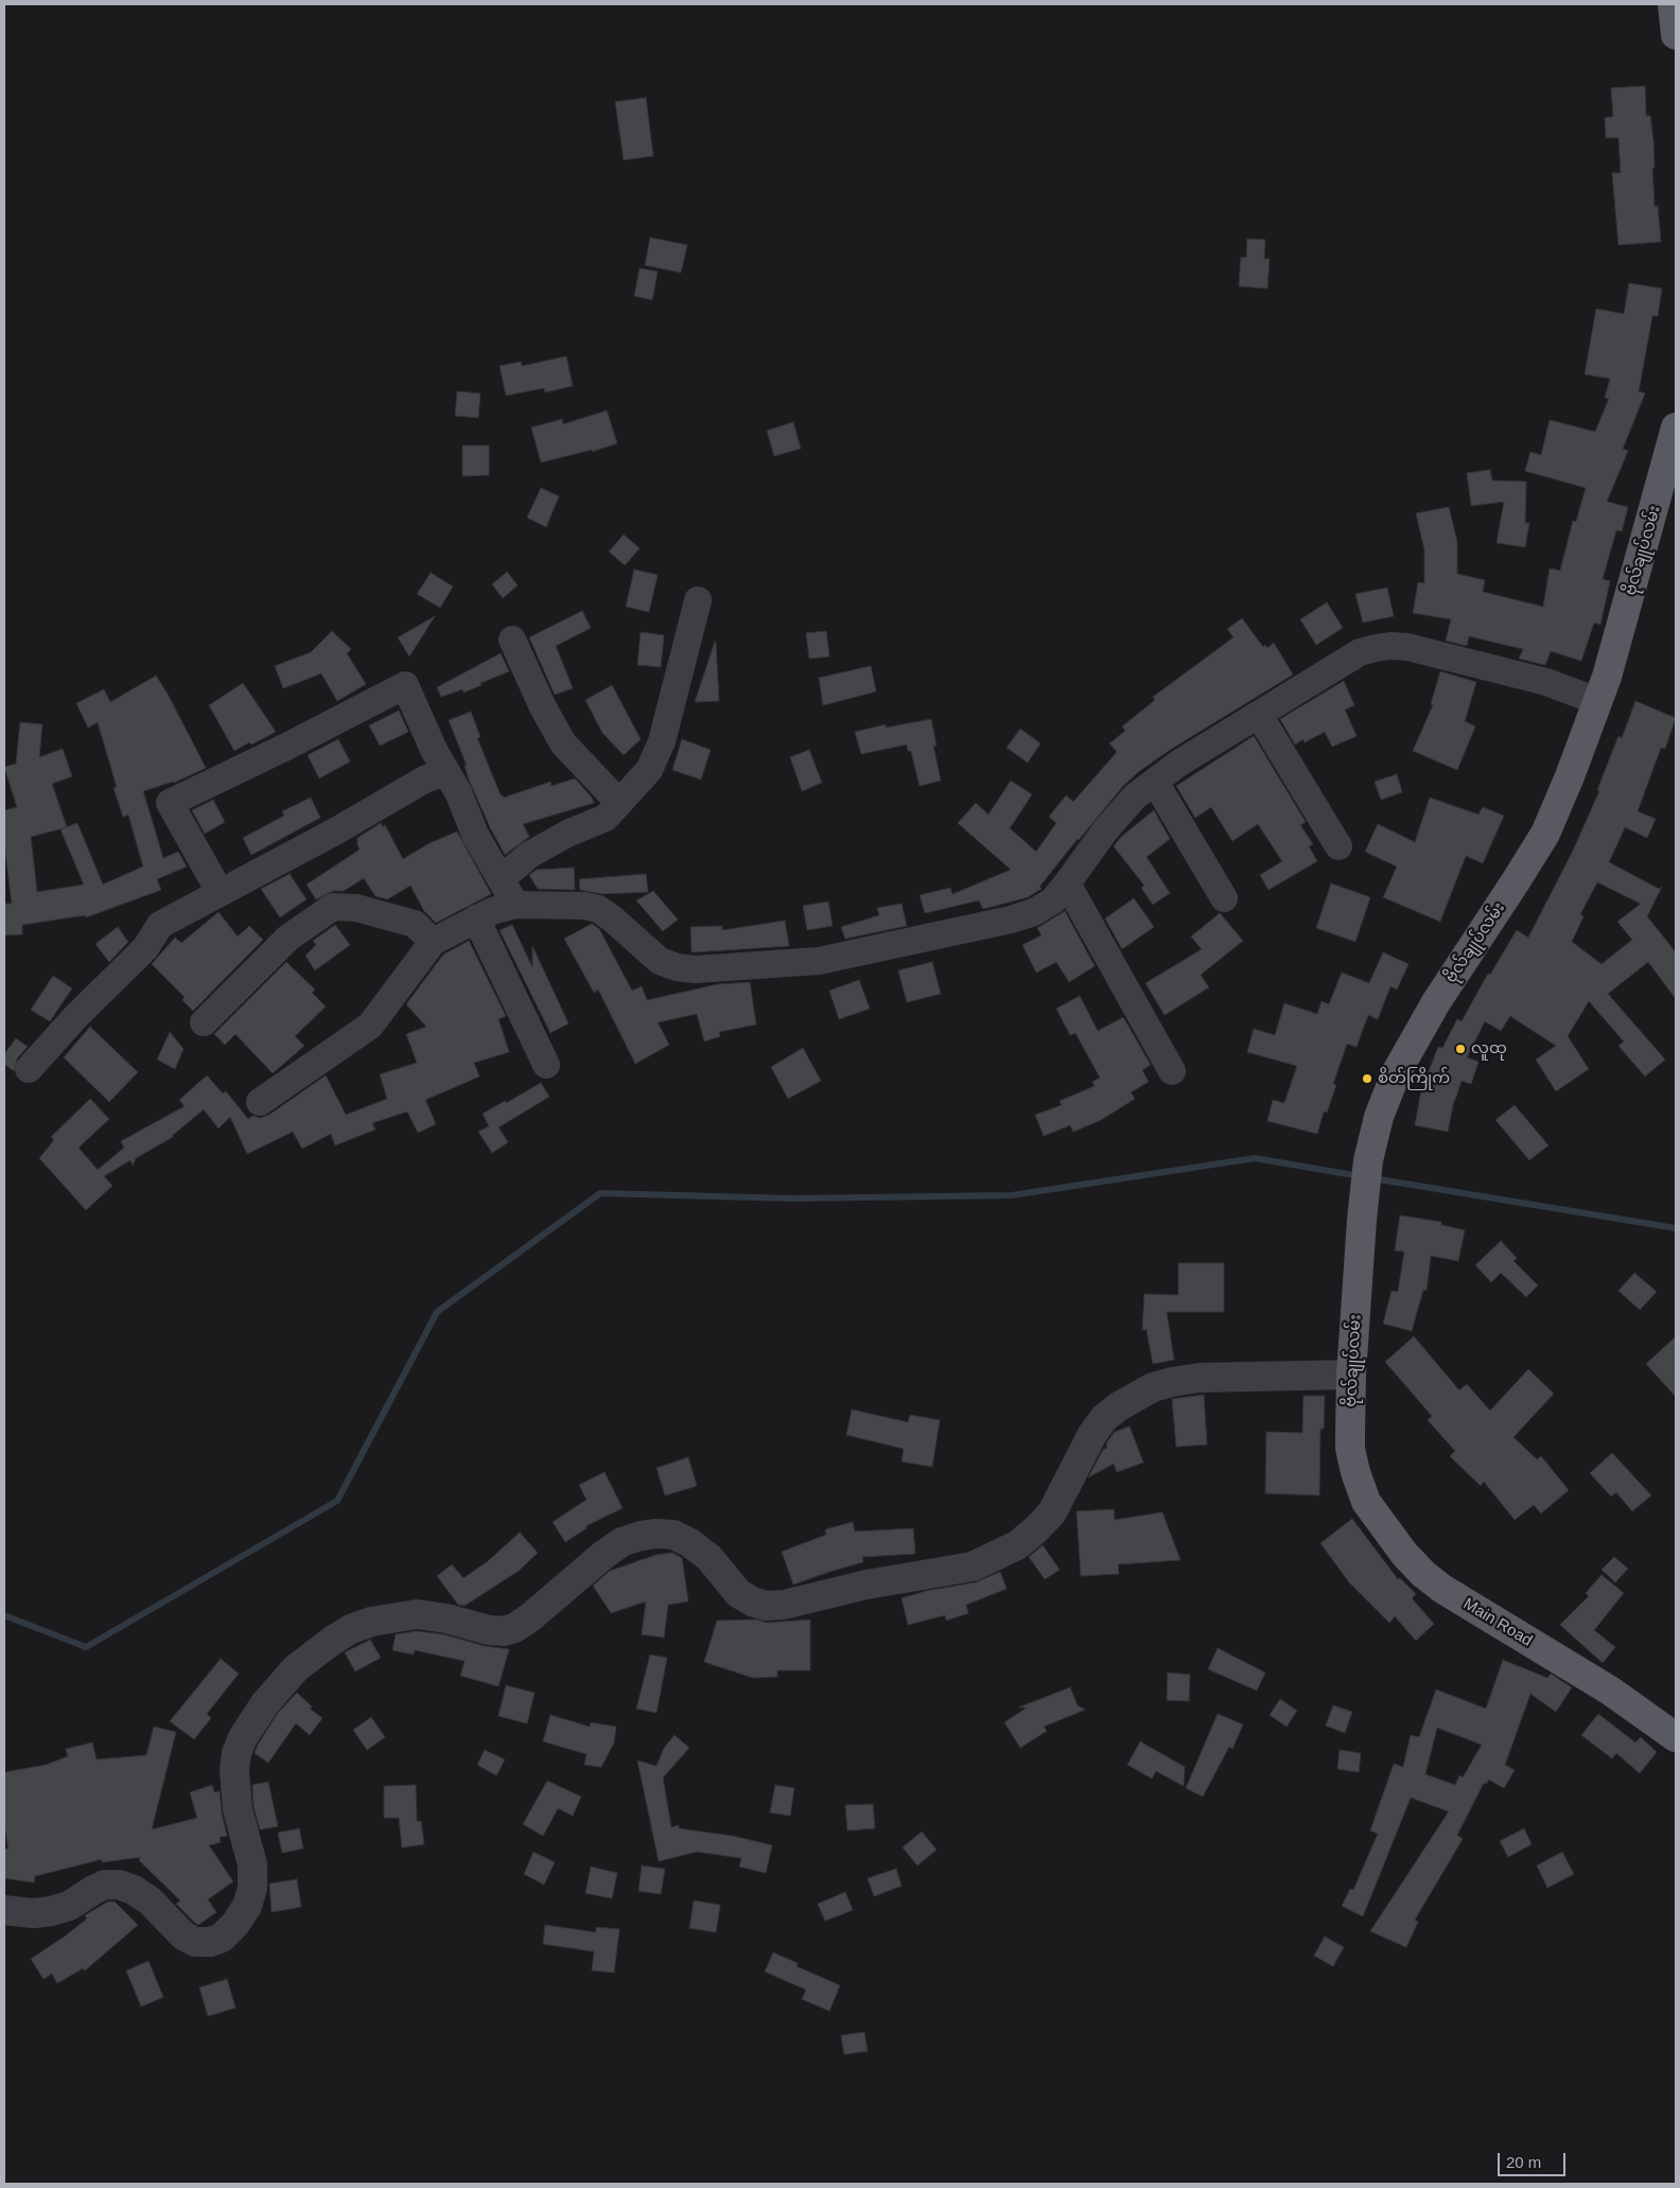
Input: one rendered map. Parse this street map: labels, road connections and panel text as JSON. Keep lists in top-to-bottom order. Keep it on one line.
{"streets":{"main road":["ဗိုလ်‌ချုပ်‌လမ်း","Main Road"]},"crossings":[["ဗိုလ်‌ချုပ်‌လမ်း","Main Road"]],"places":["လူထု","စိတ်ကြိုက်"],"scale_bar":"20 m"}
